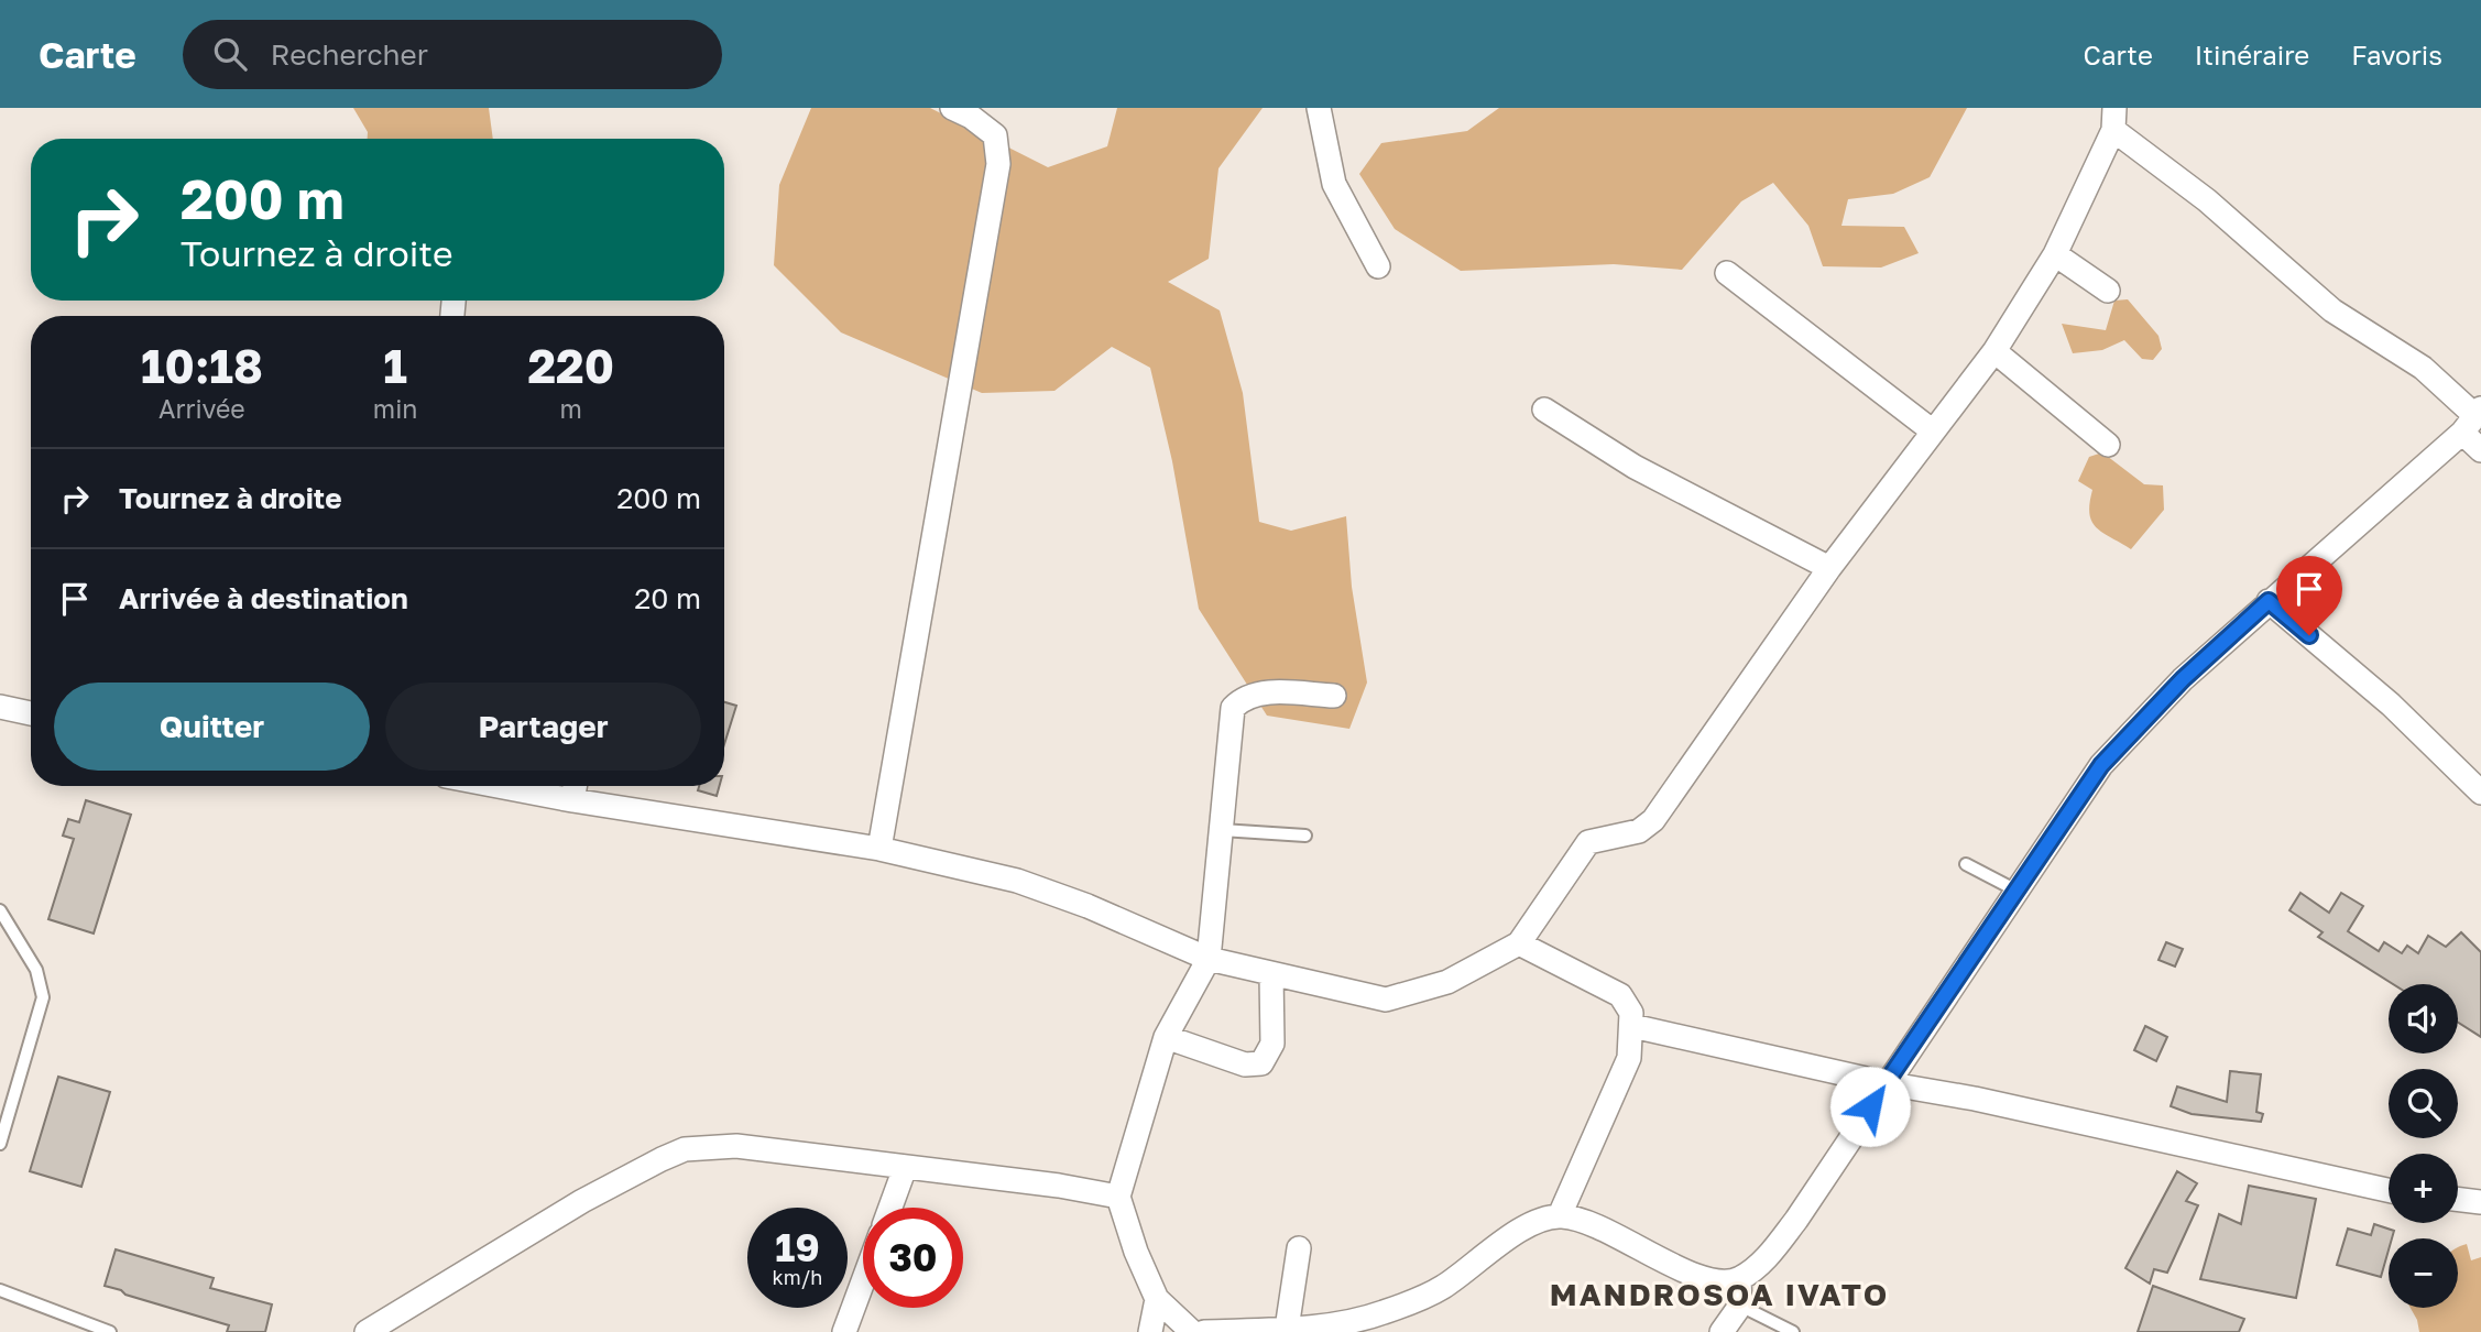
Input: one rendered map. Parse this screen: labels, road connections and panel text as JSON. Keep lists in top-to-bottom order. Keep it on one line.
{"districts":["MANDROSOA IVATO"],"page":{"header":"Carte","search":"Rechercher","nav":["Carte","Itinéraire","Favoris"],"turn":["200 m","Tournez à droite"],"eta":["10:18","Arrivée","1","min","220","m"],"list":[{"name":"Tournez à droite","value":"200 m"},{"name":"Arrivée à destination","value":"20 m"}],"buttons":["Quitter","Partager"],"map_buttons":["+","−"],"speed":"19 km/h","limit":"30"}}
